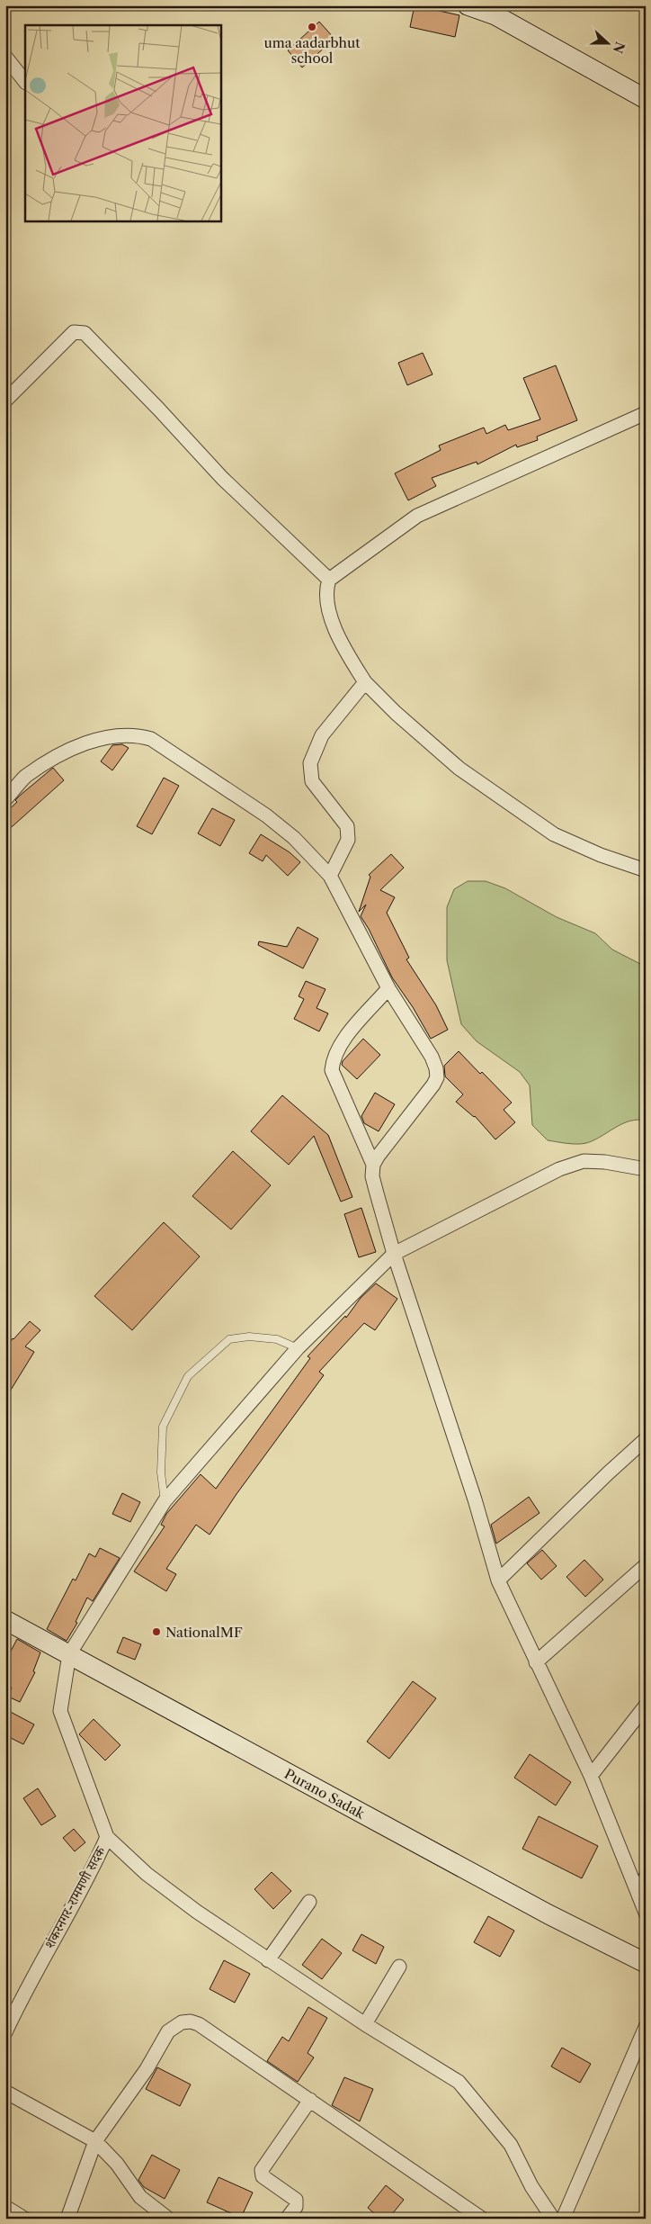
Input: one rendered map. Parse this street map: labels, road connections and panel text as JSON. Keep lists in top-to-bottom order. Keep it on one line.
{"streets":{"main road":["Purano Sadak"],"street":["शंकरनगर-राममणी सदक"]},"crossings":[["Purano Sadak","शंकरनगर-राममणी सदक"]],"places":["uma aadarbhut school","NationalMF"],"north":"right"}
